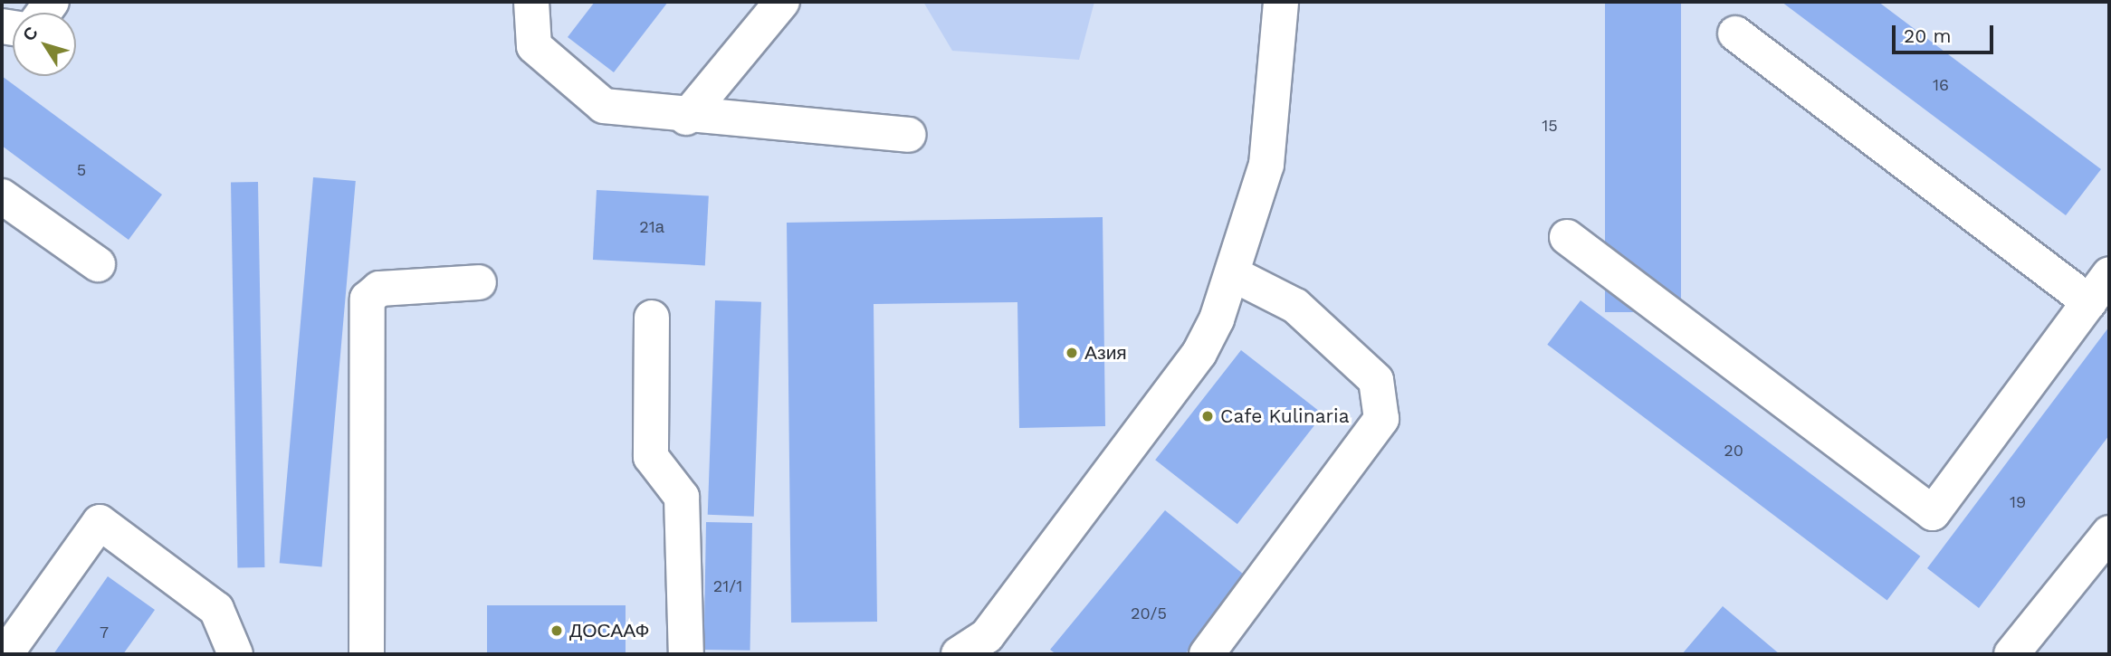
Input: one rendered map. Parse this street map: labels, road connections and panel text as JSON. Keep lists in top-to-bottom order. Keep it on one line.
{"places":["Азия","Cafe Kulinaria","ДОСААФ"],"house_numbers":["16","15","5","21а","20","19","21/1","20/5","7"],"scale_bar":"20 m","north":"top left"}
